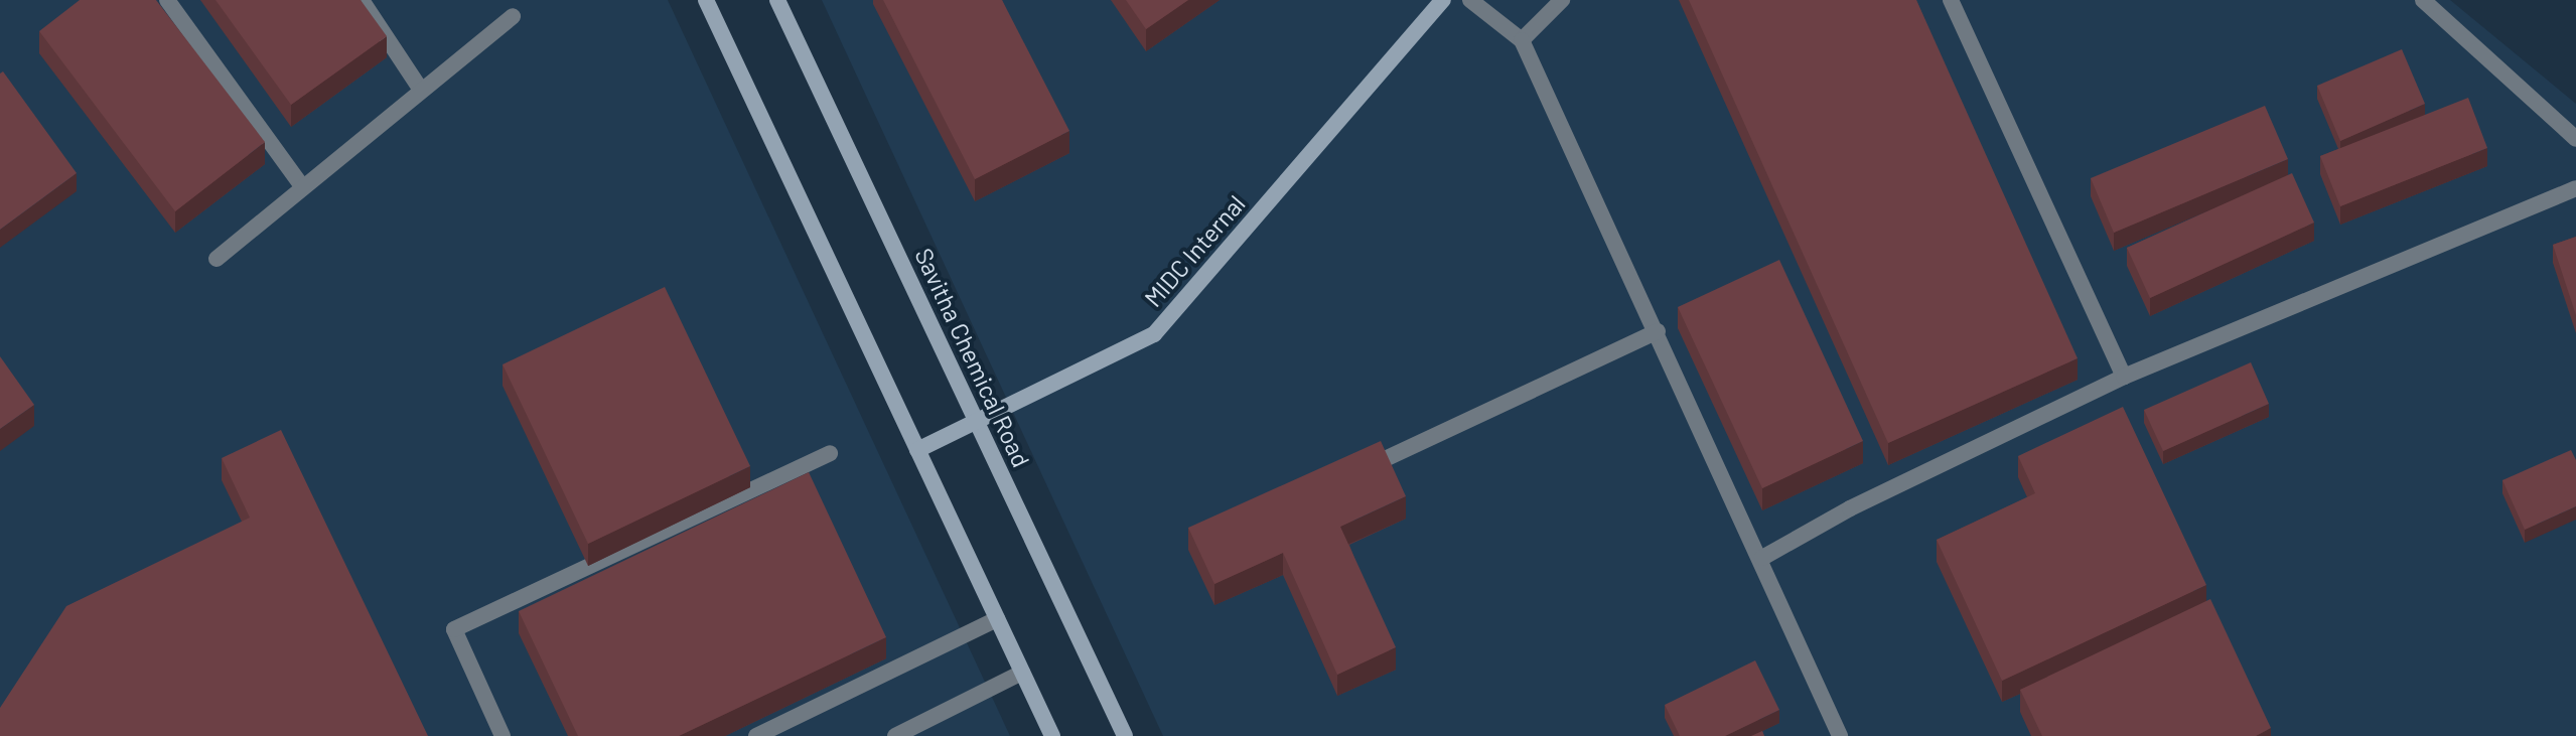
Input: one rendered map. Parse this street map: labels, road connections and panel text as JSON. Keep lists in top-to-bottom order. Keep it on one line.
{"streets":{"main road":["MIDC Internal","Savitha Chemical Road"]},"crossings":[["MIDC Internal","Savitha Chemical Road"]]}
